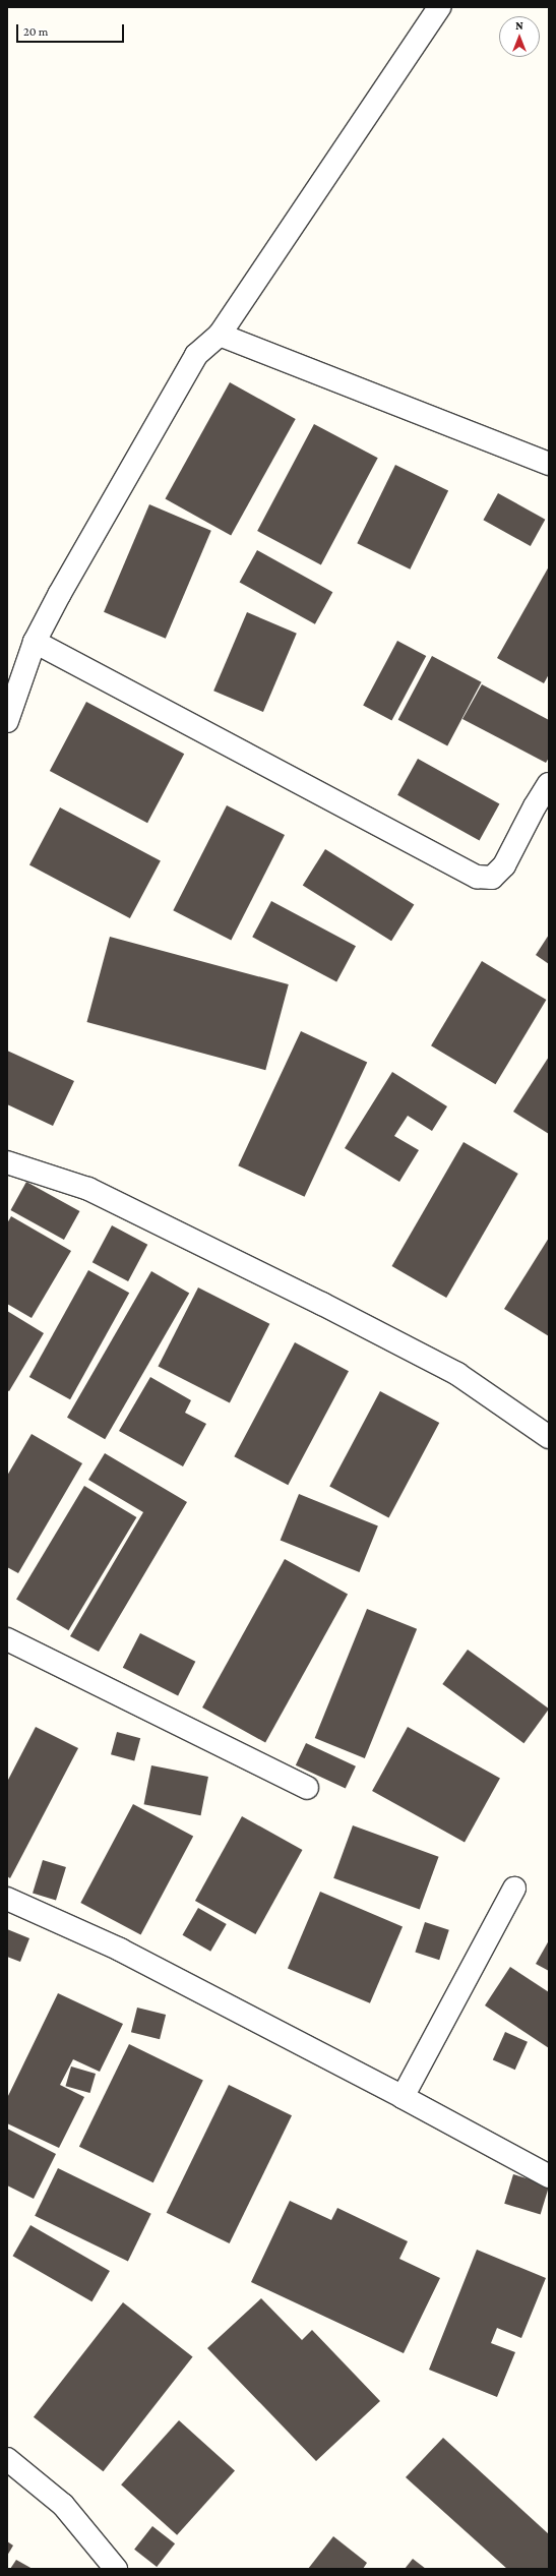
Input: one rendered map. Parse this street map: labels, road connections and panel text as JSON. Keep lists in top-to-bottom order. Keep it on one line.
{"scale_bar":"20 m","north":"top"}
